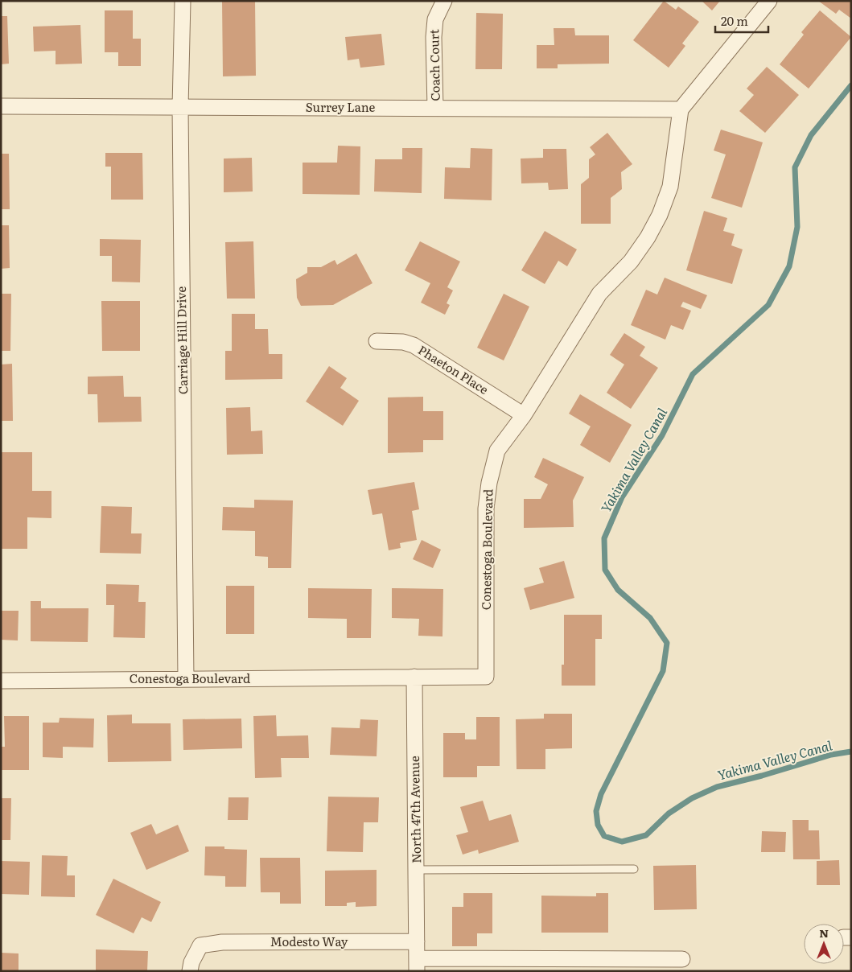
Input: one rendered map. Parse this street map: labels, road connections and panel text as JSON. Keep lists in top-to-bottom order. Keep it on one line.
{"streets":{"street":["Coach Court","Surrey Lane","Carriage Hill Drive","Phaeton Place","Conestoga Boulevard","North 47th Avenue","Modesto Way"]},"crossings":[["Coach Court","Surrey Lane"],["Surrey Lane","Carriage Hill Drive"],["Surrey Lane","Conestoga Boulevard"],["Carriage Hill Drive","Conestoga Boulevard"],["Phaeton Place","Conestoga Boulevard"],["Conestoga Boulevard","North 47th Avenue"],["North 47th Avenue","Modesto Way"]],"water":["Yakima Valley Canal"],"scale_bar":"20 m","north":"top"}
